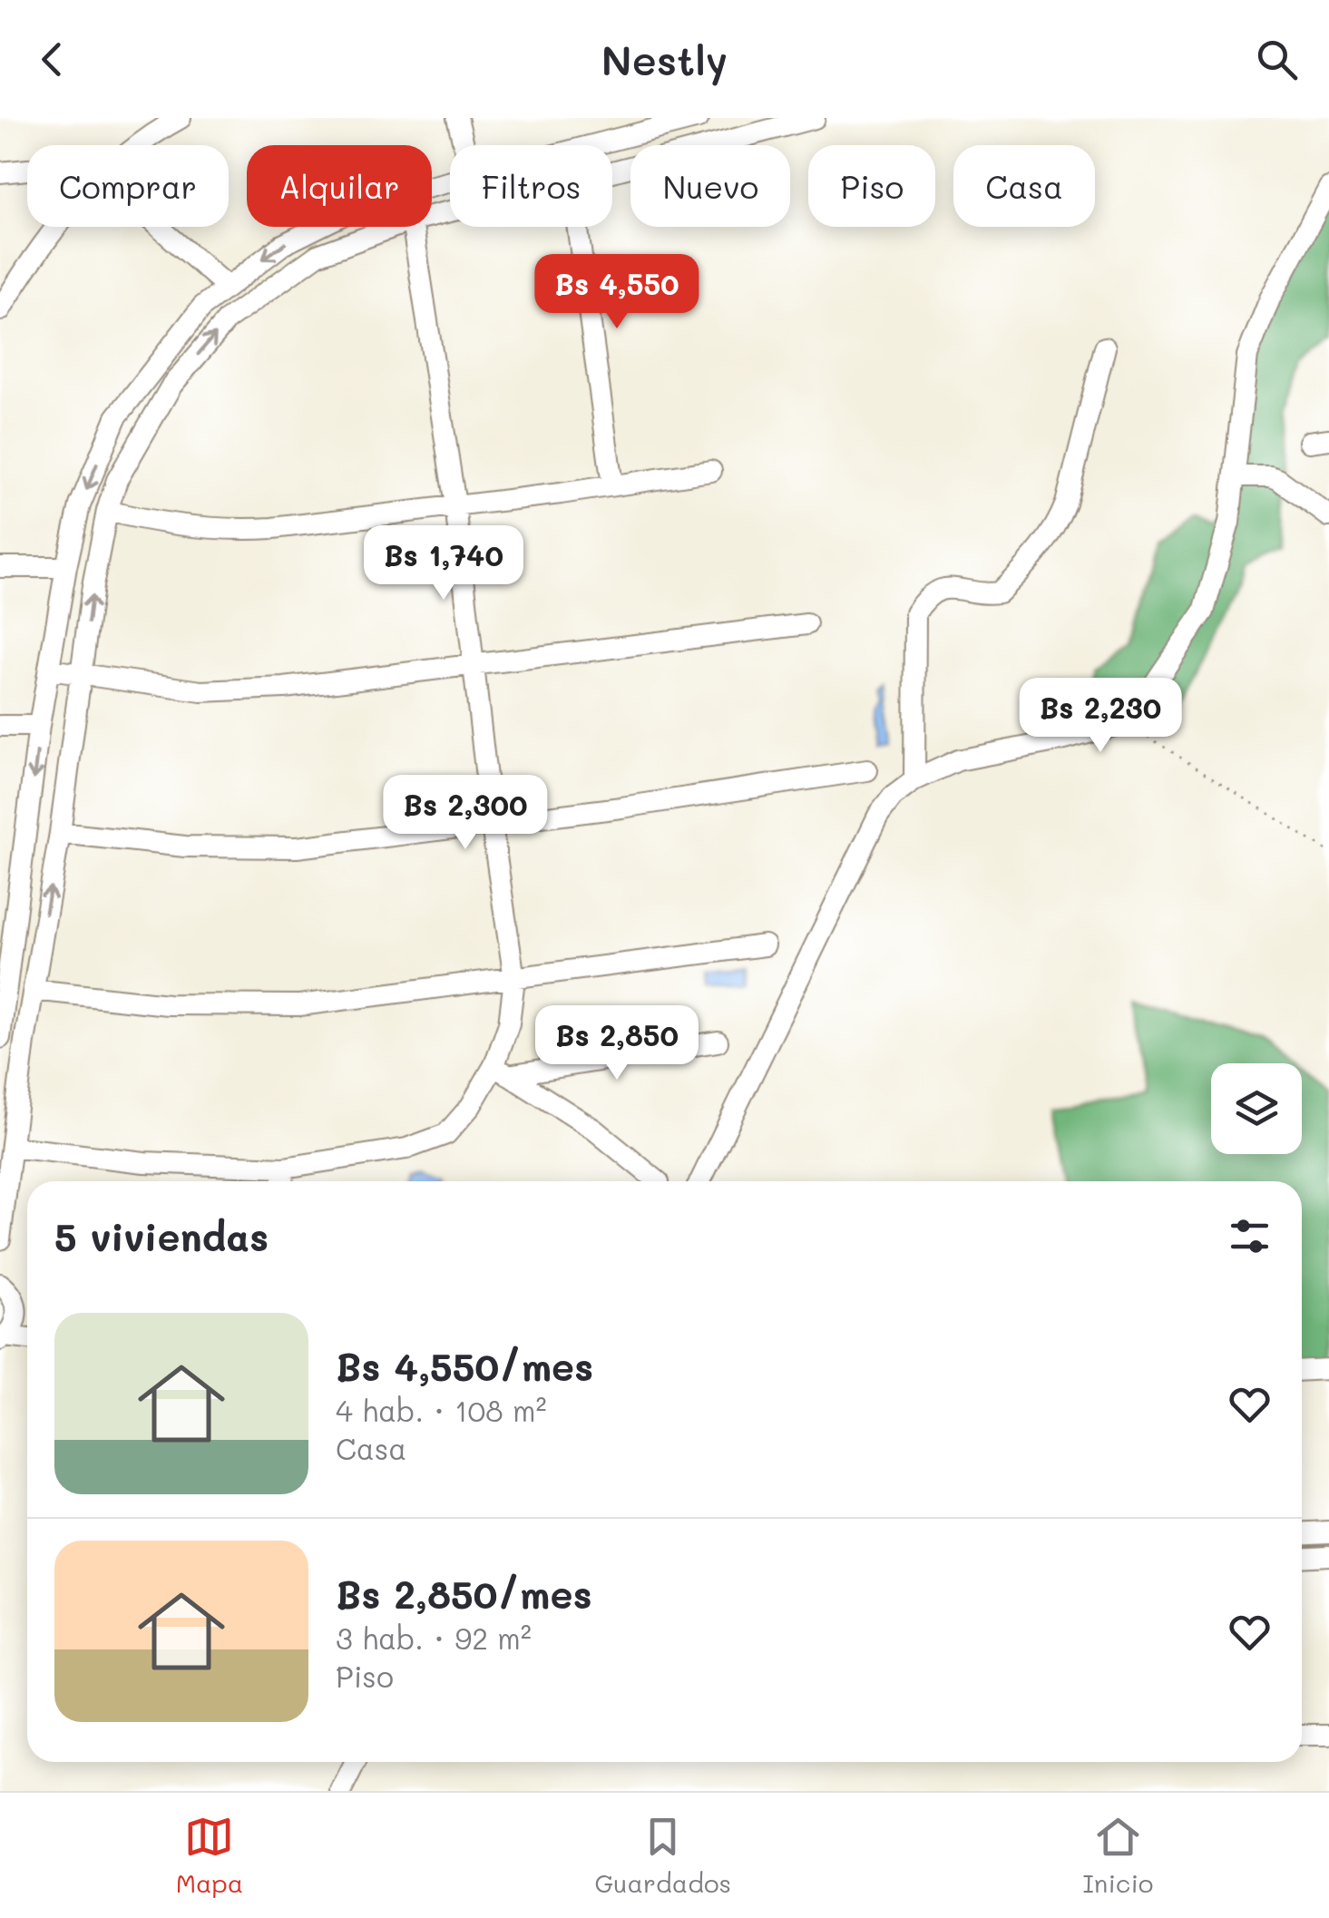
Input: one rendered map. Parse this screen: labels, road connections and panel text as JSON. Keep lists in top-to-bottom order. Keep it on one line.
{"page":{"header":"Nestly","chip":["Comprar","Alquilar","Filtros","Nuevo","Piso","Casa"],"price":["Bs 4,550","Bs 1,740","Bs 2,230","Bs 2,300","Bs 2,850"],"heading":"5 viviendas","list":[{"name":"Bs 4,550/mes","note":"4 hab. · 108 m² · Casa"},{"name":"Bs 2,850/mes","note":"3 hab. · 92 m² · Piso"}],"tabs":["Mapa","Guardados","Inicio"]}}
